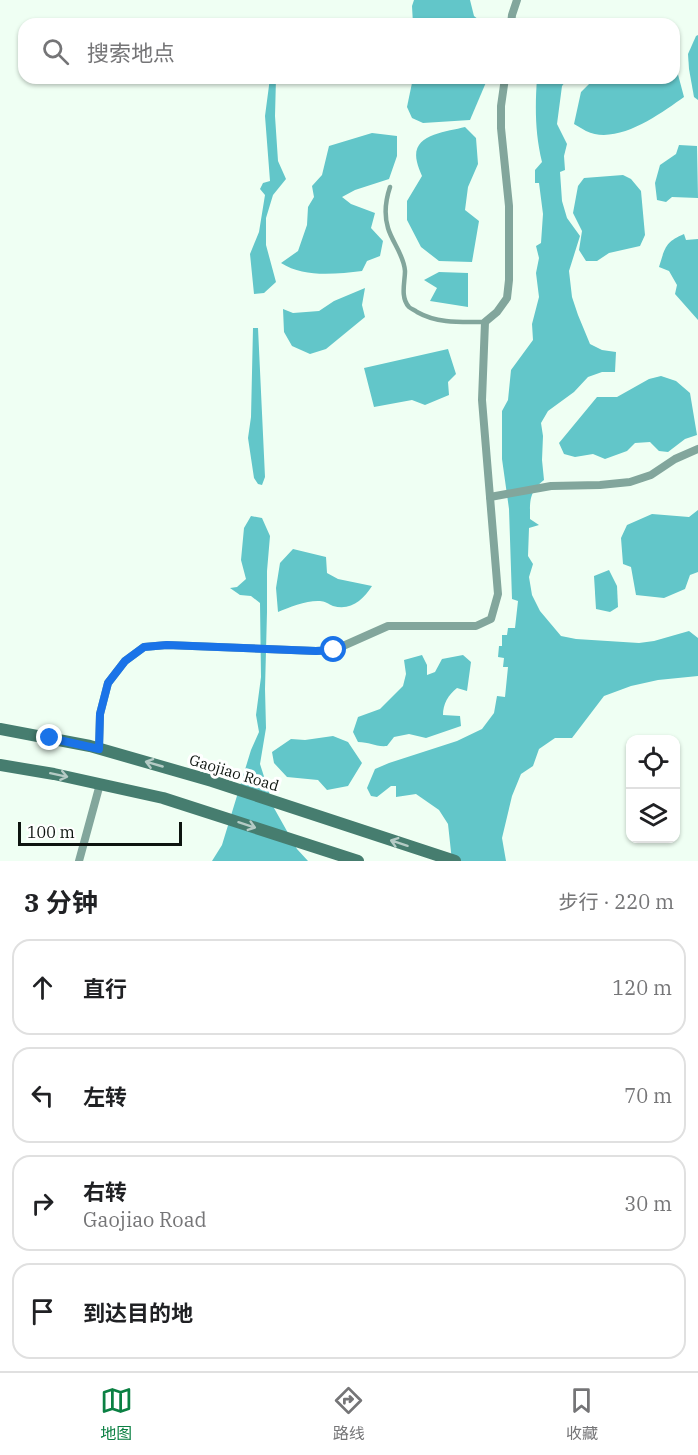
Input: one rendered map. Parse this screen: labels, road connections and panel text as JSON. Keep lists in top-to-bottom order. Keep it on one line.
{"streets":{"main road":["Gaojiao Road"]},"scale_bar":"100 m","page":{"search":"搜索地点","scale":"100 m","heading":["3 分钟","步行 · 220 m"],"list":[["直行","120 m"],["左转","70 m"],["右转","Gaojiao Road","30 m"],"到达目的地"],"nav":["地图","路线","收藏"]}}
